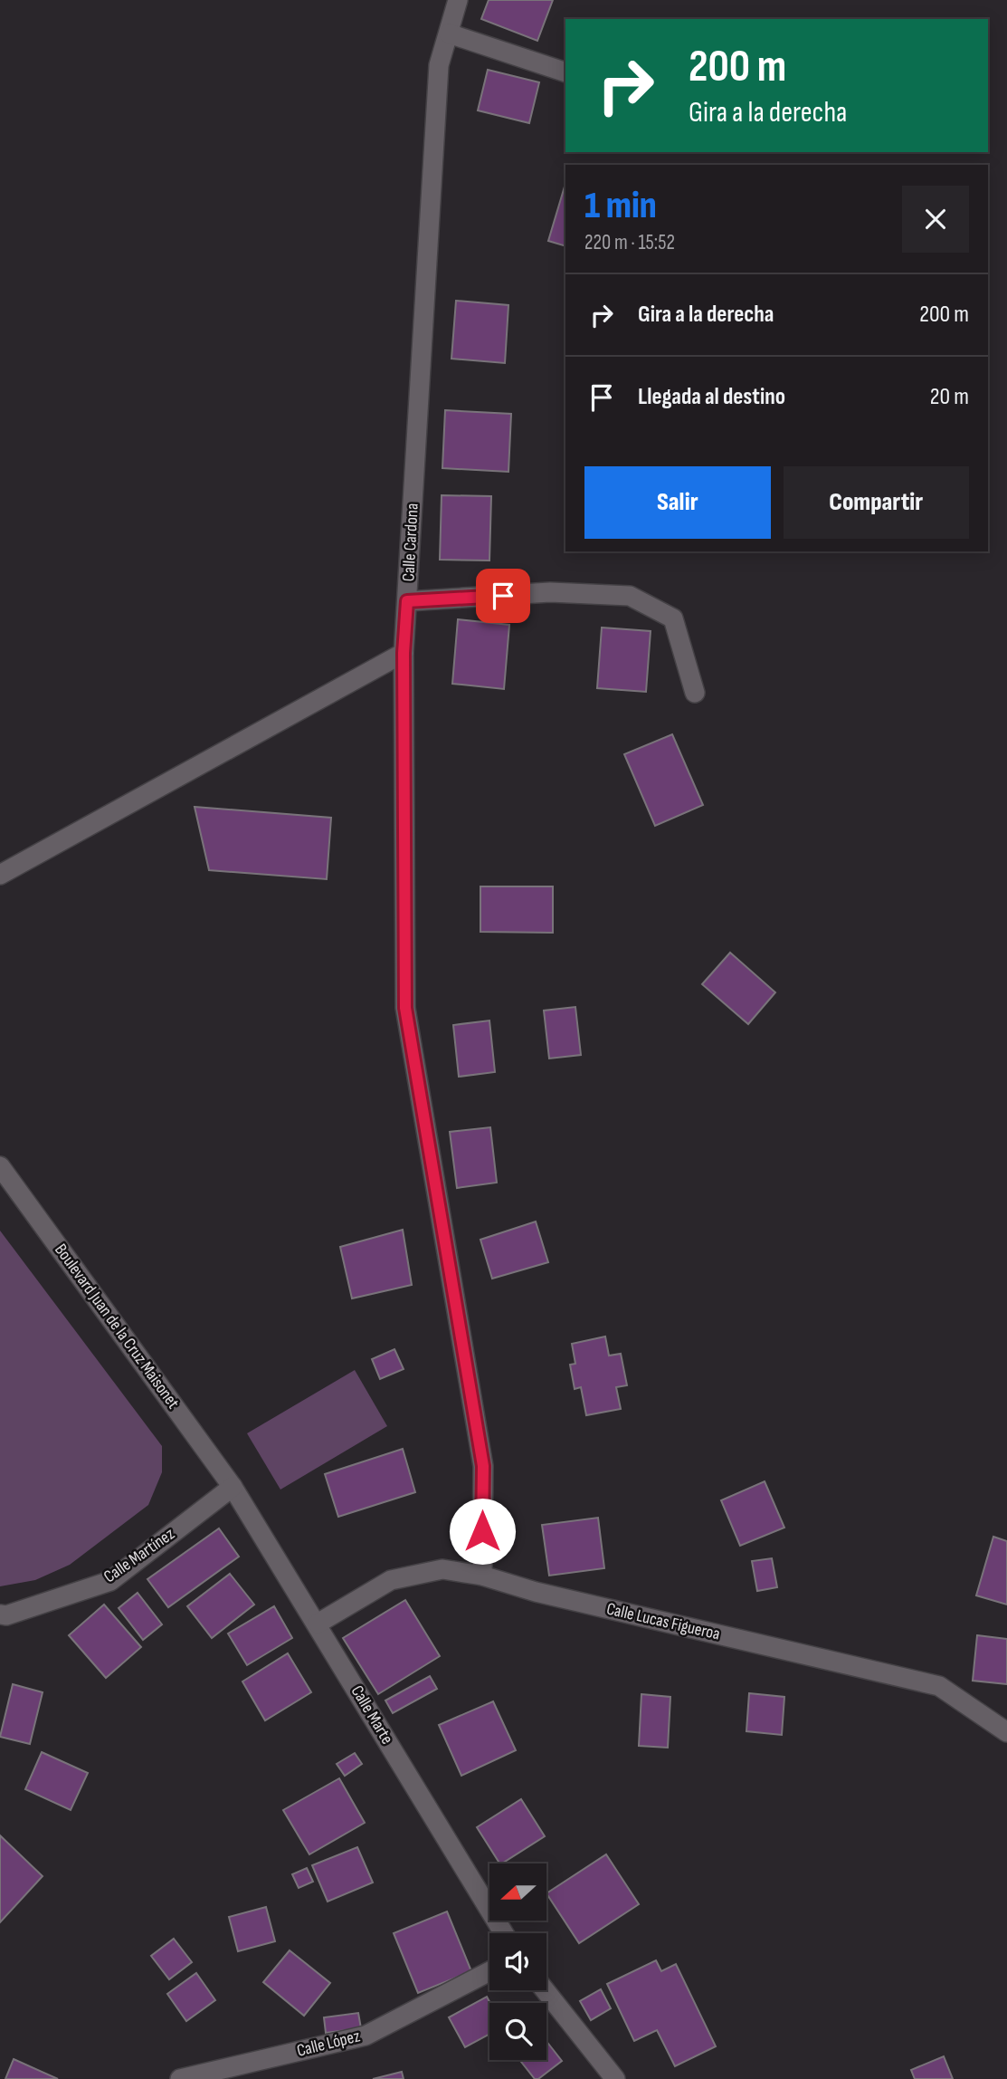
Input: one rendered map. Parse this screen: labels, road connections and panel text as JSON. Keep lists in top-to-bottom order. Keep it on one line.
{"streets":{"street":["Calle Cardona","Boulevard Juan de la Cruz Maisonet","Calle Martínez","Calle Lucas Figueroa","Calle Marte","Calle López"]},"crossings":[["Calle Cardona","Calle Lucas Figueroa"],["Boulevard Juan de la Cruz Maisonet","Calle Martínez"],["Boulevard Juan de la Cruz Maisonet","Calle Marte"],["Calle Martínez","Calle Marte"],["Calle Lucas Figueroa","Calle Marte"]],"north":"left","page":{"turn":["200 m","Gira a la derecha"],"heading":["1 min","220 m · 15:52"],"list":[{"name":"Gira a la derecha","value":"200 m"},{"name":"Llegada al destino","value":"20 m"}],"buttons":["Salir","Compartir"]}}
